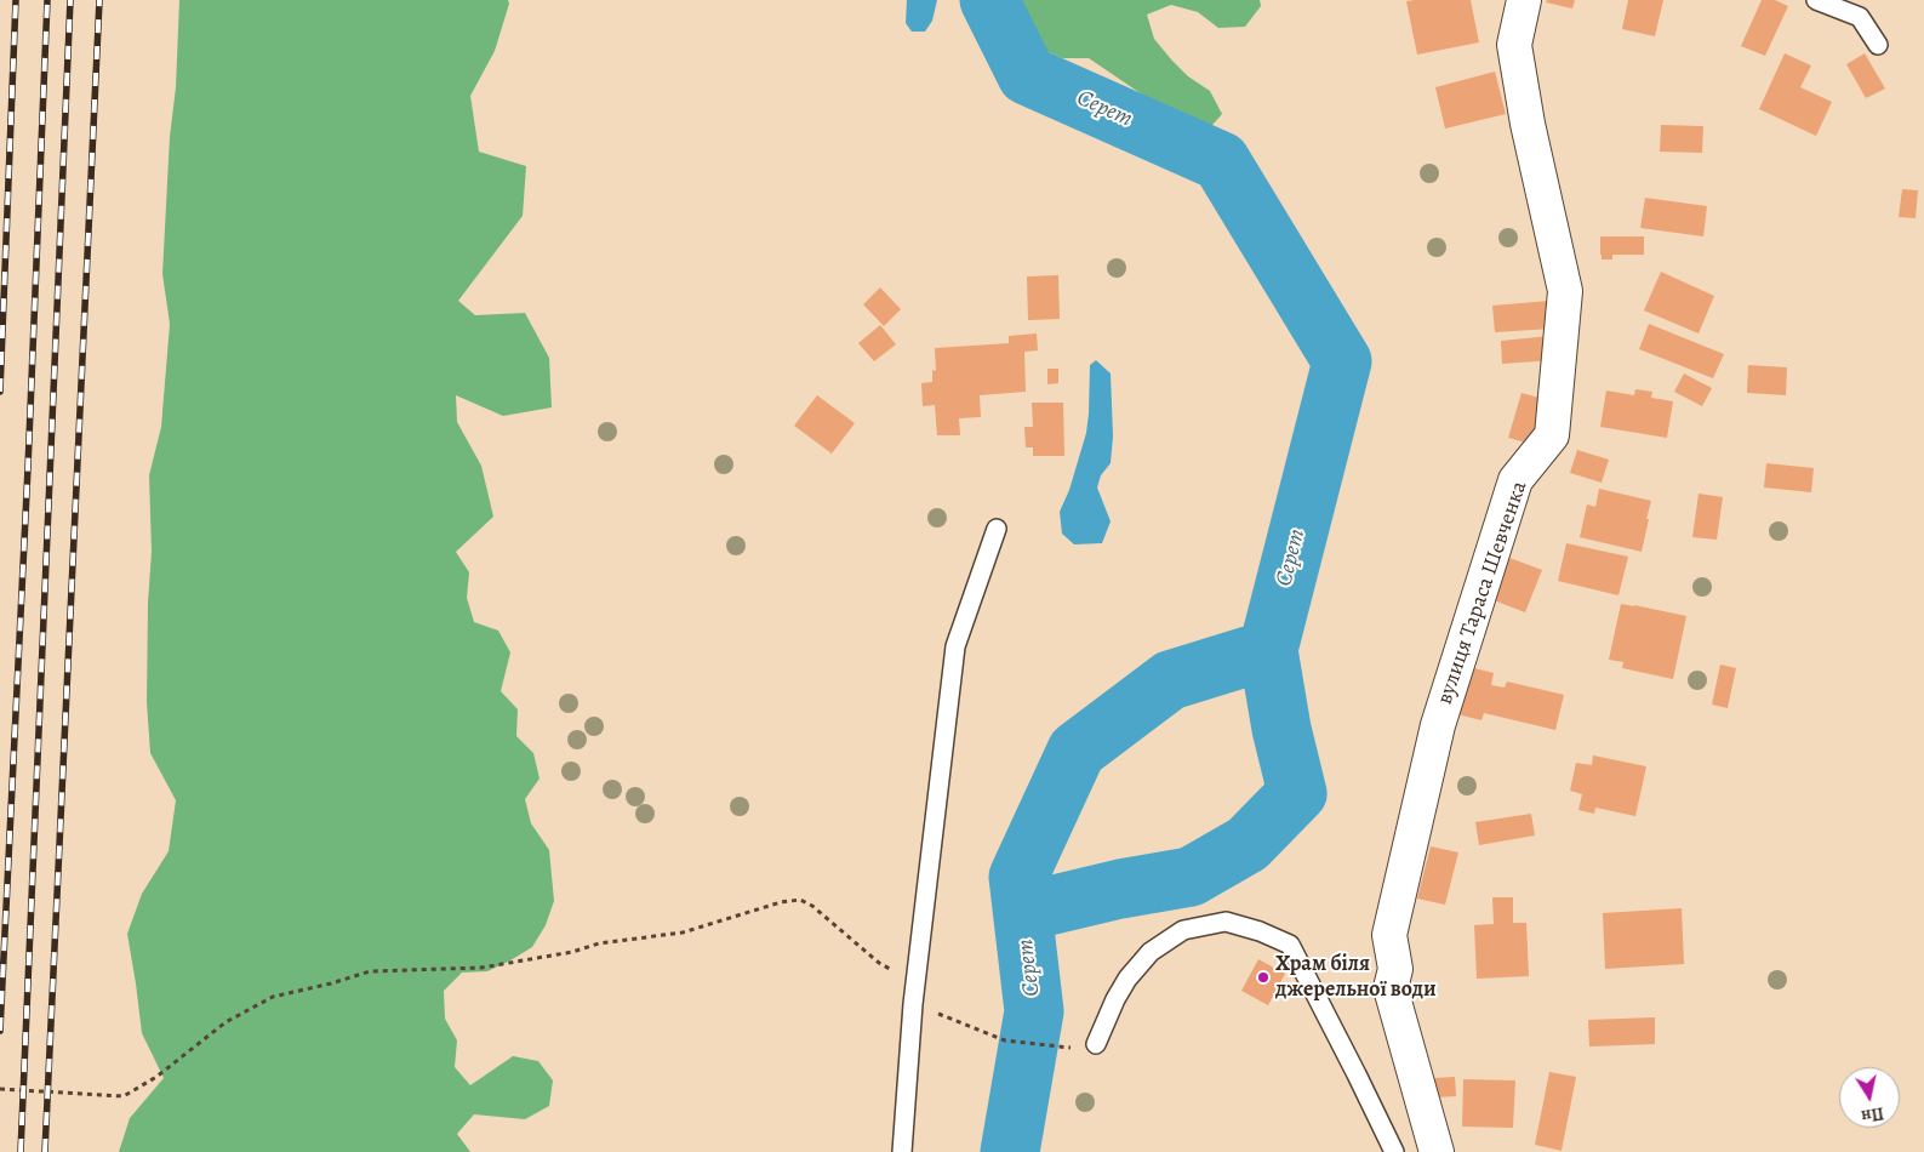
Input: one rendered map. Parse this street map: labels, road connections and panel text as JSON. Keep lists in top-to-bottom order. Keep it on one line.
{"streets":{"street":["вулиця Тараса Шевченка"]},"water":["Серет"],"places":["Храм біля джерельної води"],"north":"bottom"}
